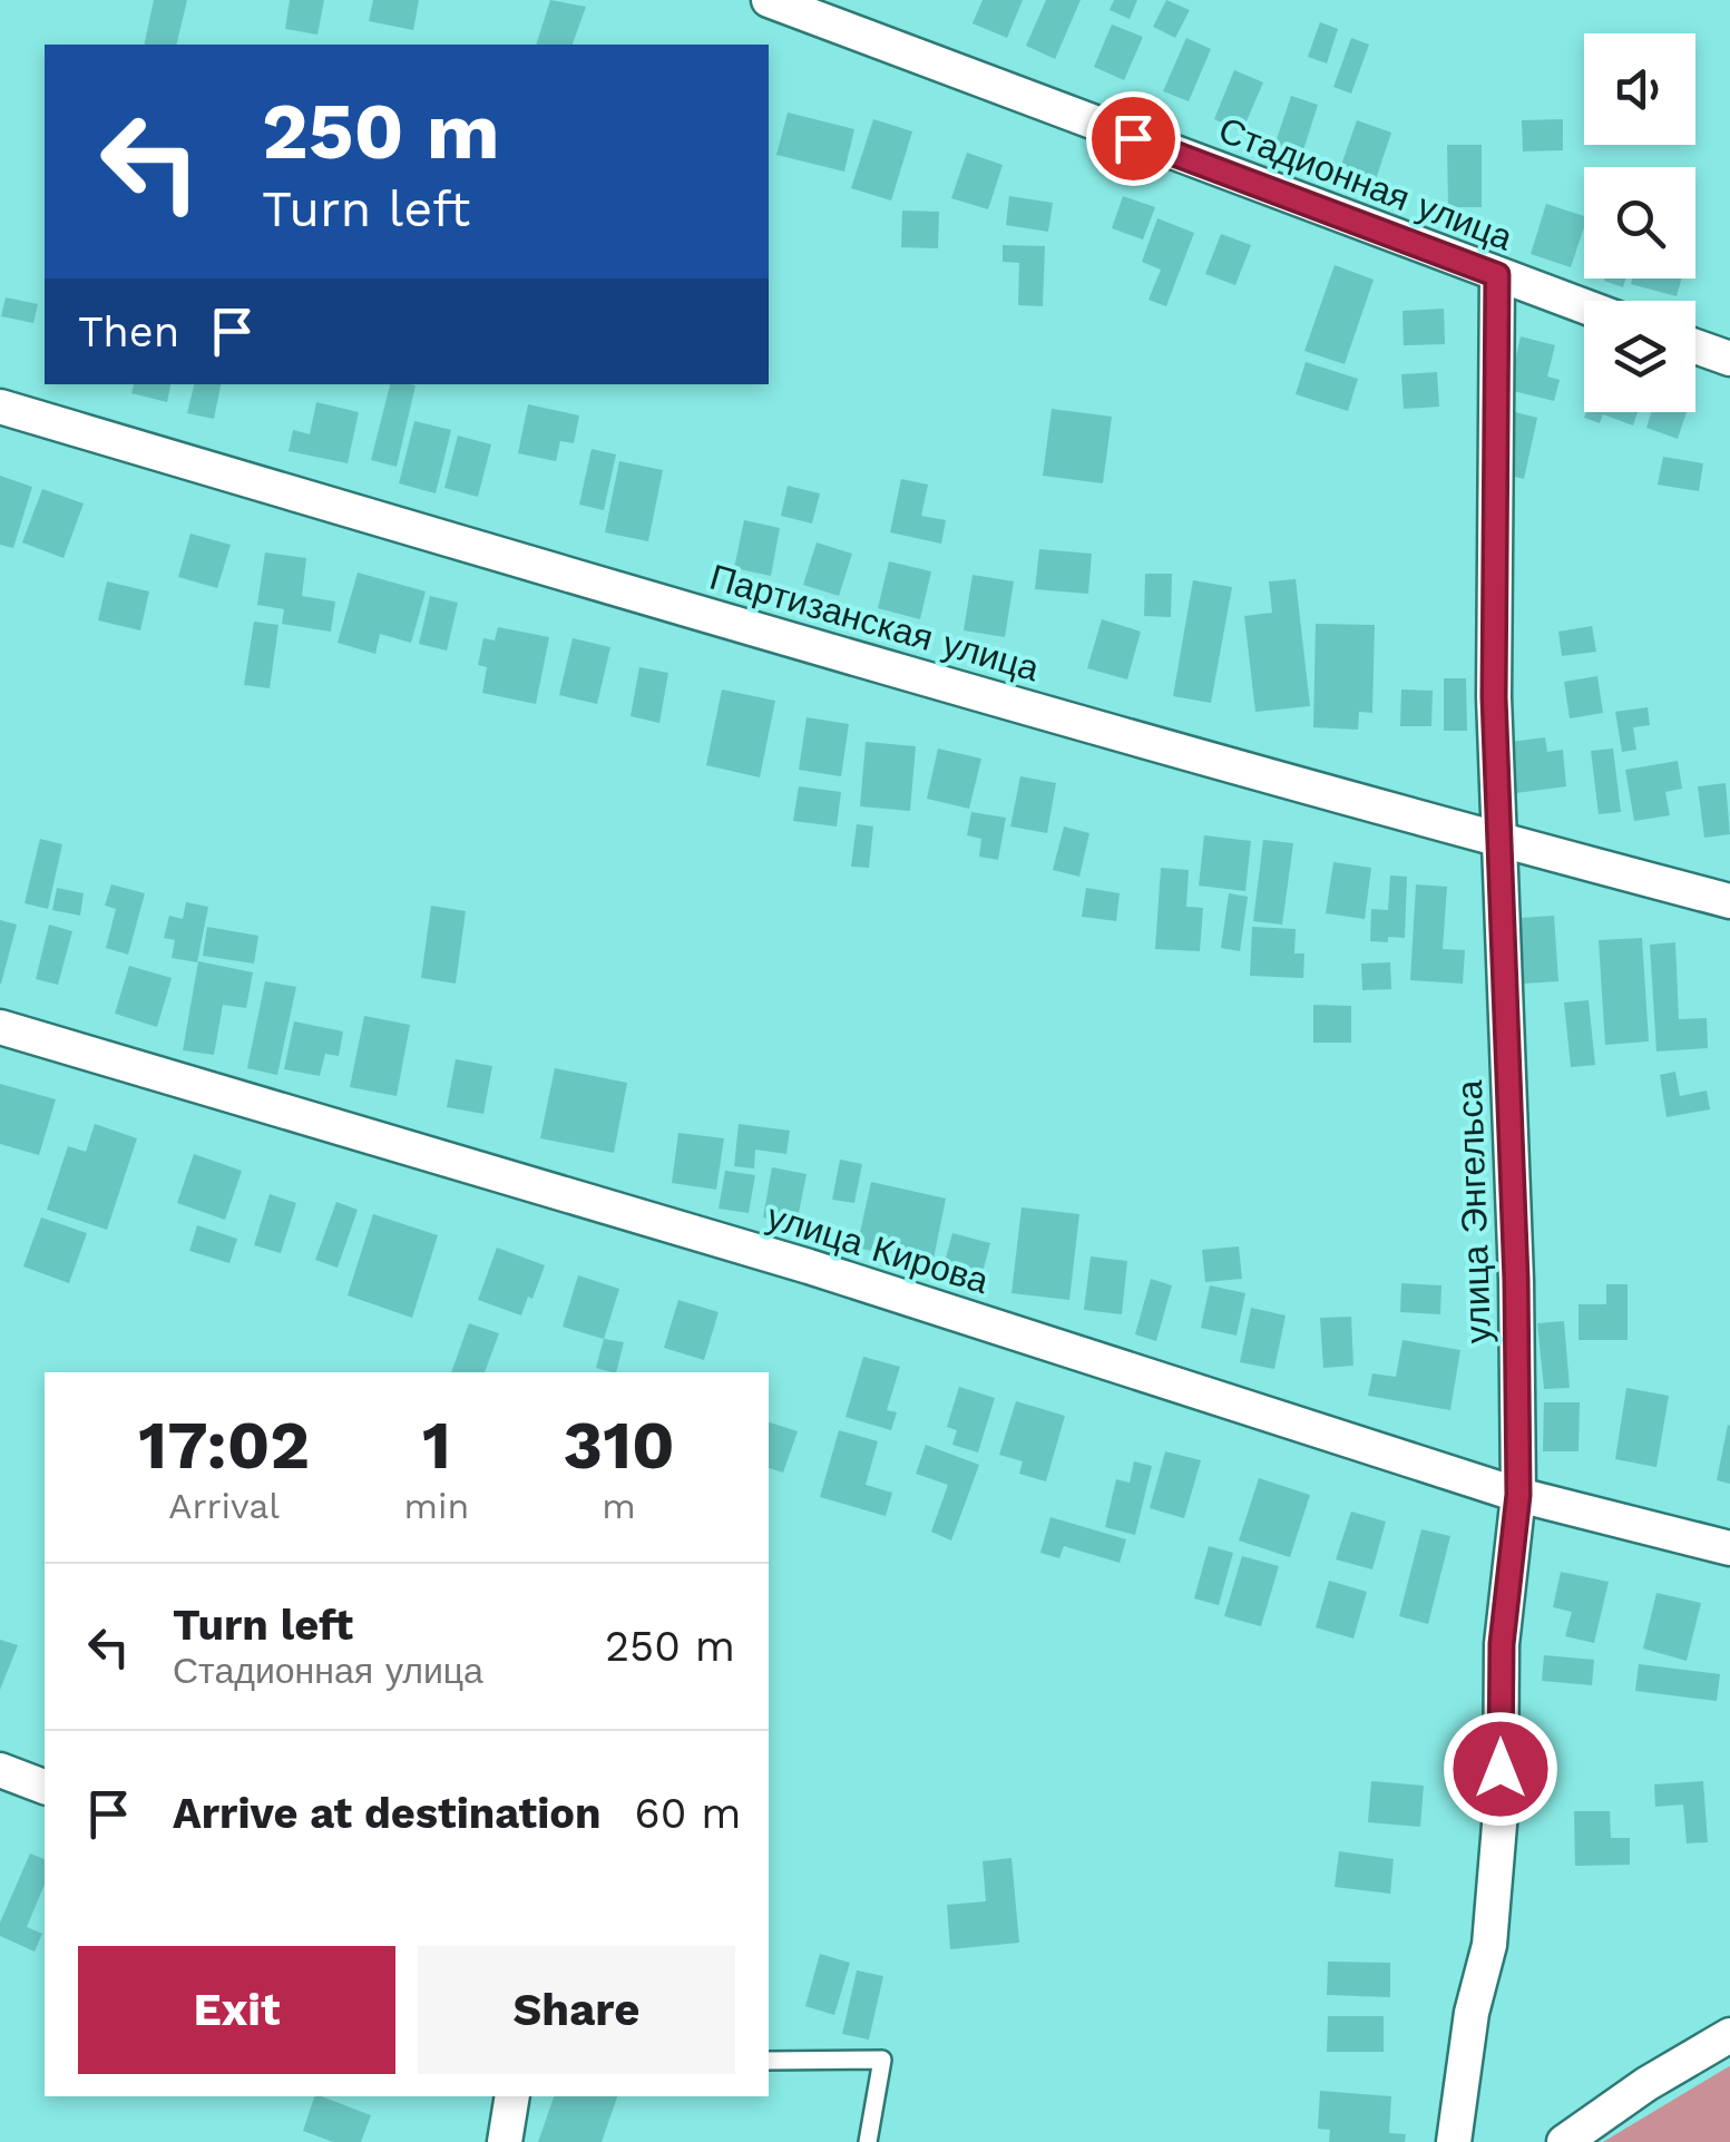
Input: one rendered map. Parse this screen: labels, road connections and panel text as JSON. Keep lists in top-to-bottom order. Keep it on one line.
{"streets":{"street":["Стадионная улица","Партизанская улица","улица Энгельса","улица Кирова"]},"crossings":[["Стадионная улица","улица Энгельса"],["Партизанская улица","улица Энгельса"],["улица Энгельса","улица Кирова"]],"page":{"turn":["250 m","Turn left"],"then":"Then","eta":["17:02","Arrival","1","min","310","m"],"list":[{"name":"Turn left","note":"Стадионная улица","value":"250 m"},{"name":"Arrive at destination","value":"60 m"}],"buttons":["Exit","Share"]}}
